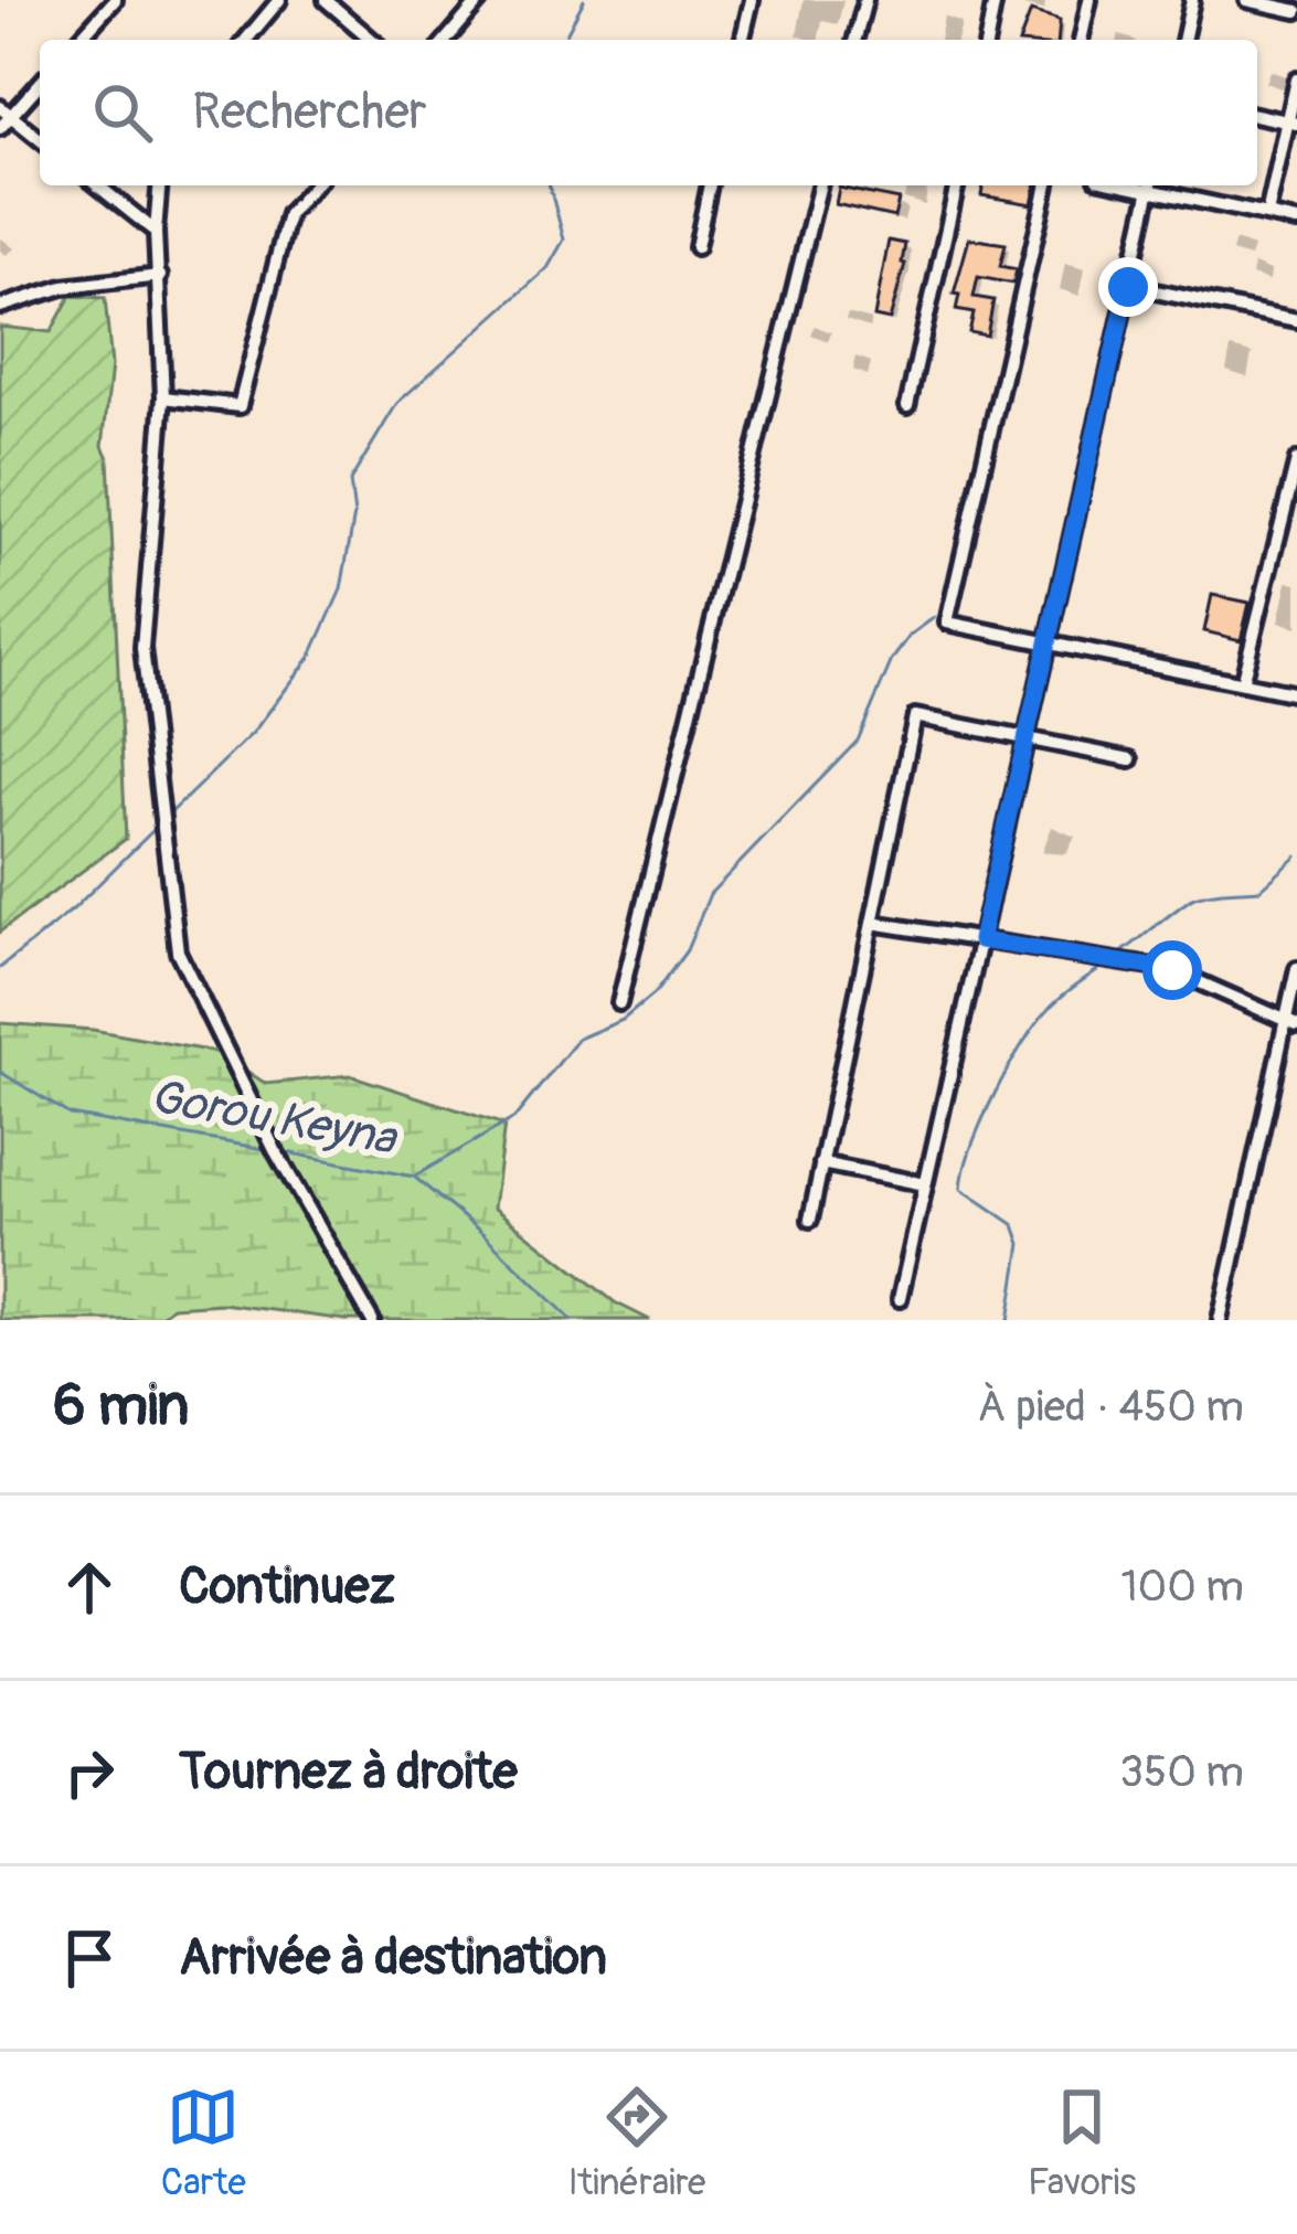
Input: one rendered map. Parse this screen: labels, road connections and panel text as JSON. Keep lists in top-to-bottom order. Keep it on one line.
{"water":["Gorou Keyna"],"page":{"search":"Rechercher","heading":["6 min","À pied · 450 m"],"list":[["Continuez","100 m"],["Tournez à droite","350 m"],"Arrivée à destination"],"nav":["Carte","Itinéraire","Favoris"]}}
